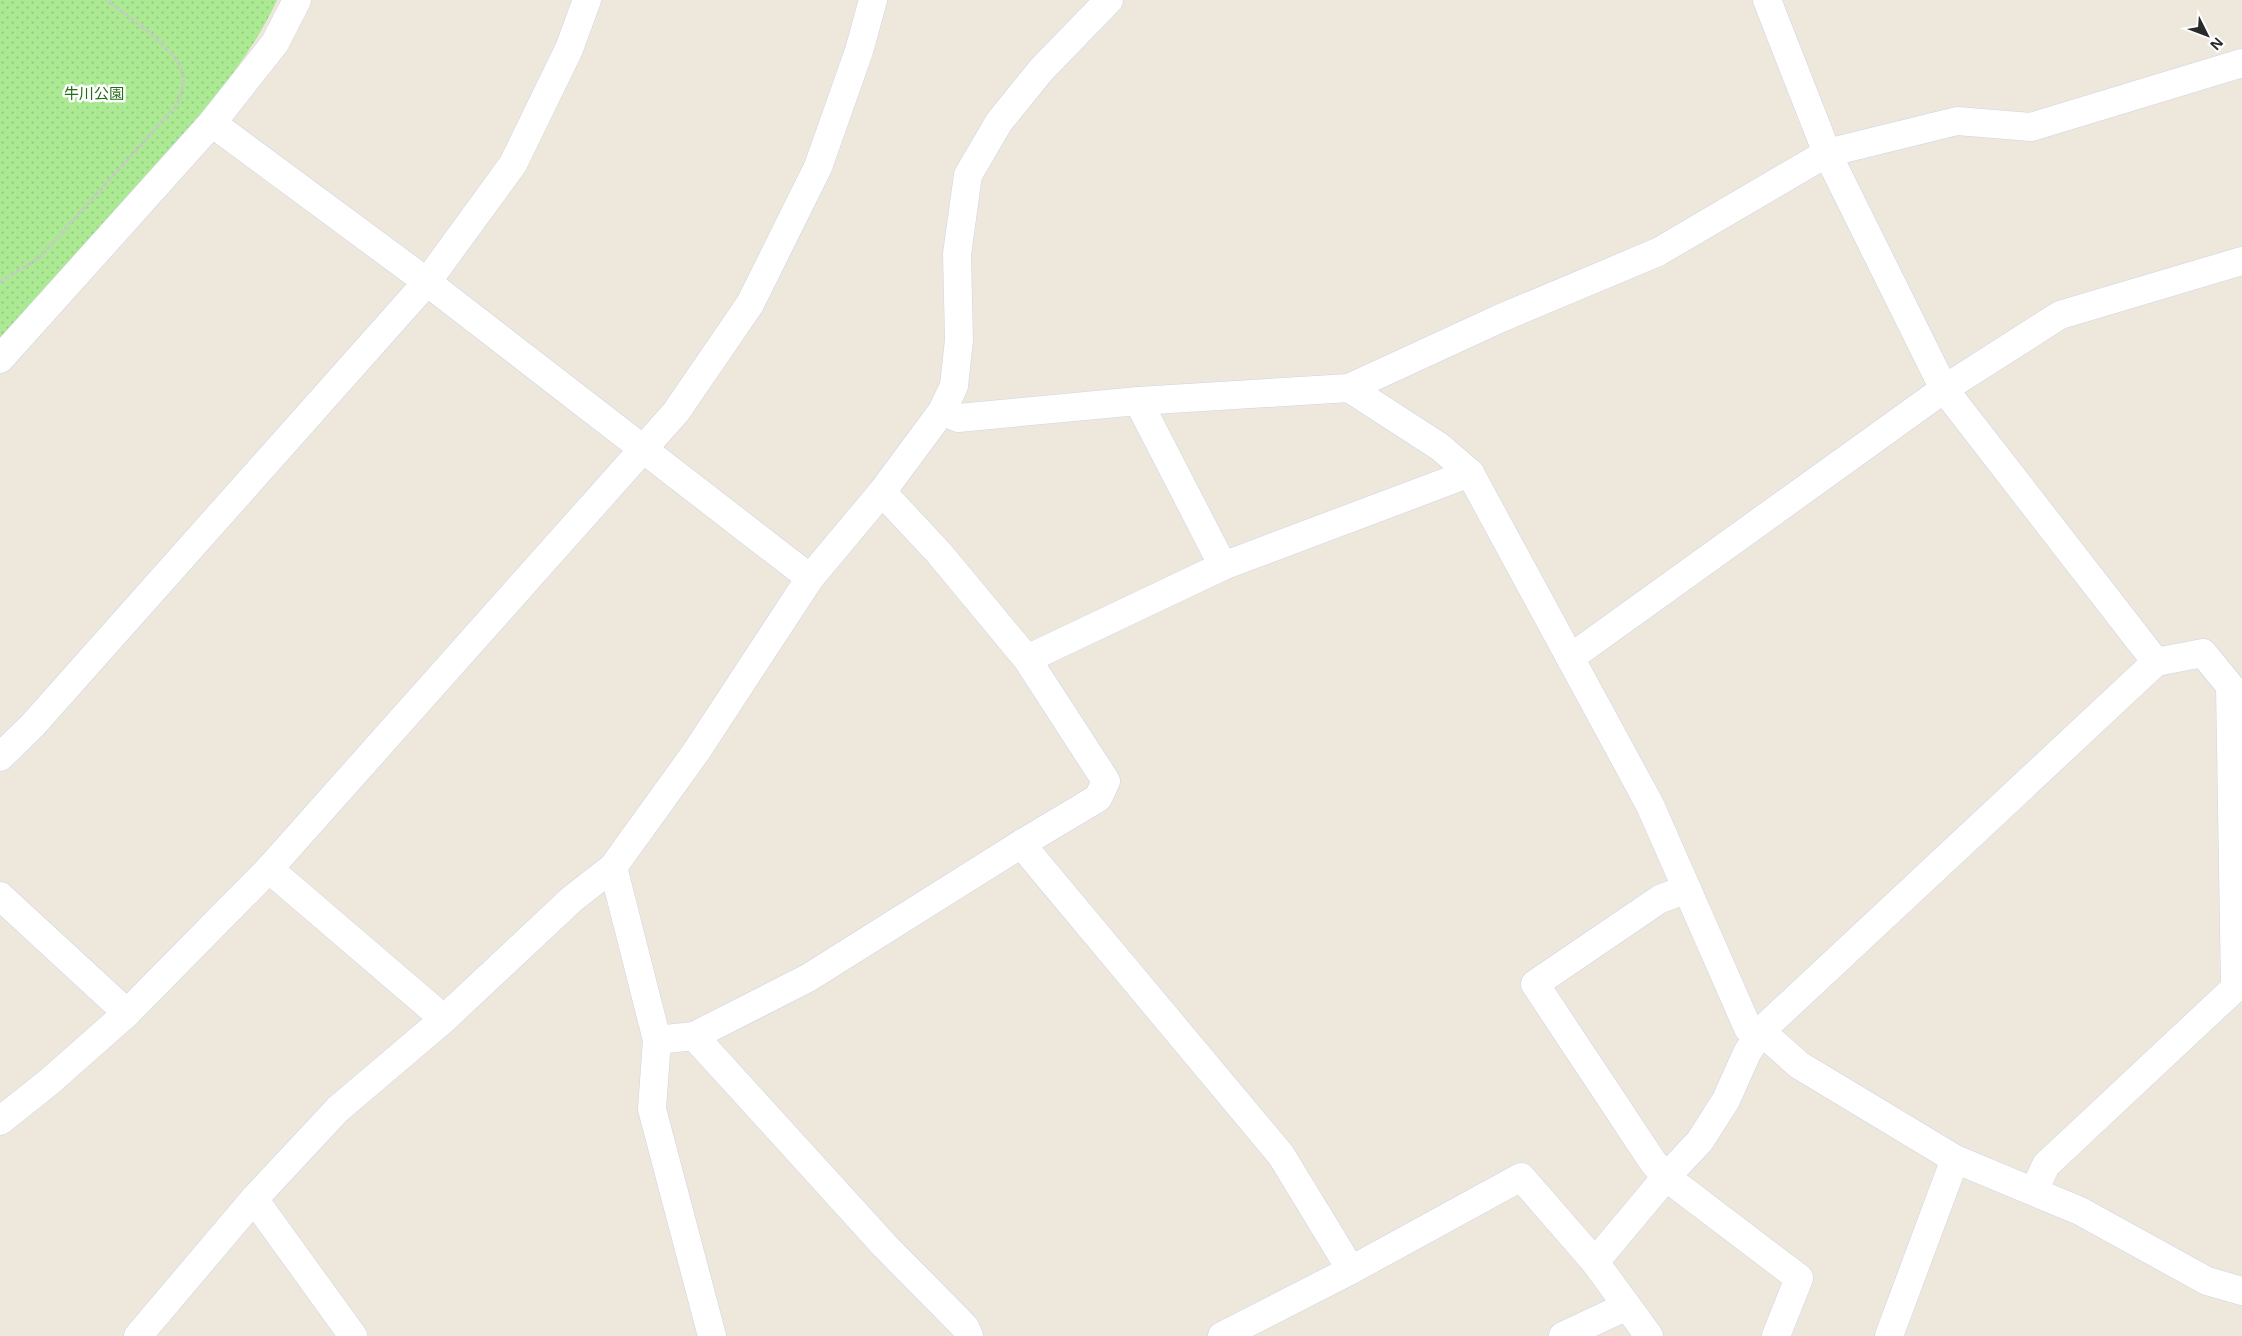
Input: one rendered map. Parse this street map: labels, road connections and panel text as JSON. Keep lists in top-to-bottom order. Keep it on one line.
{"parks":["牛川公園"],"north":"bottom right"}
